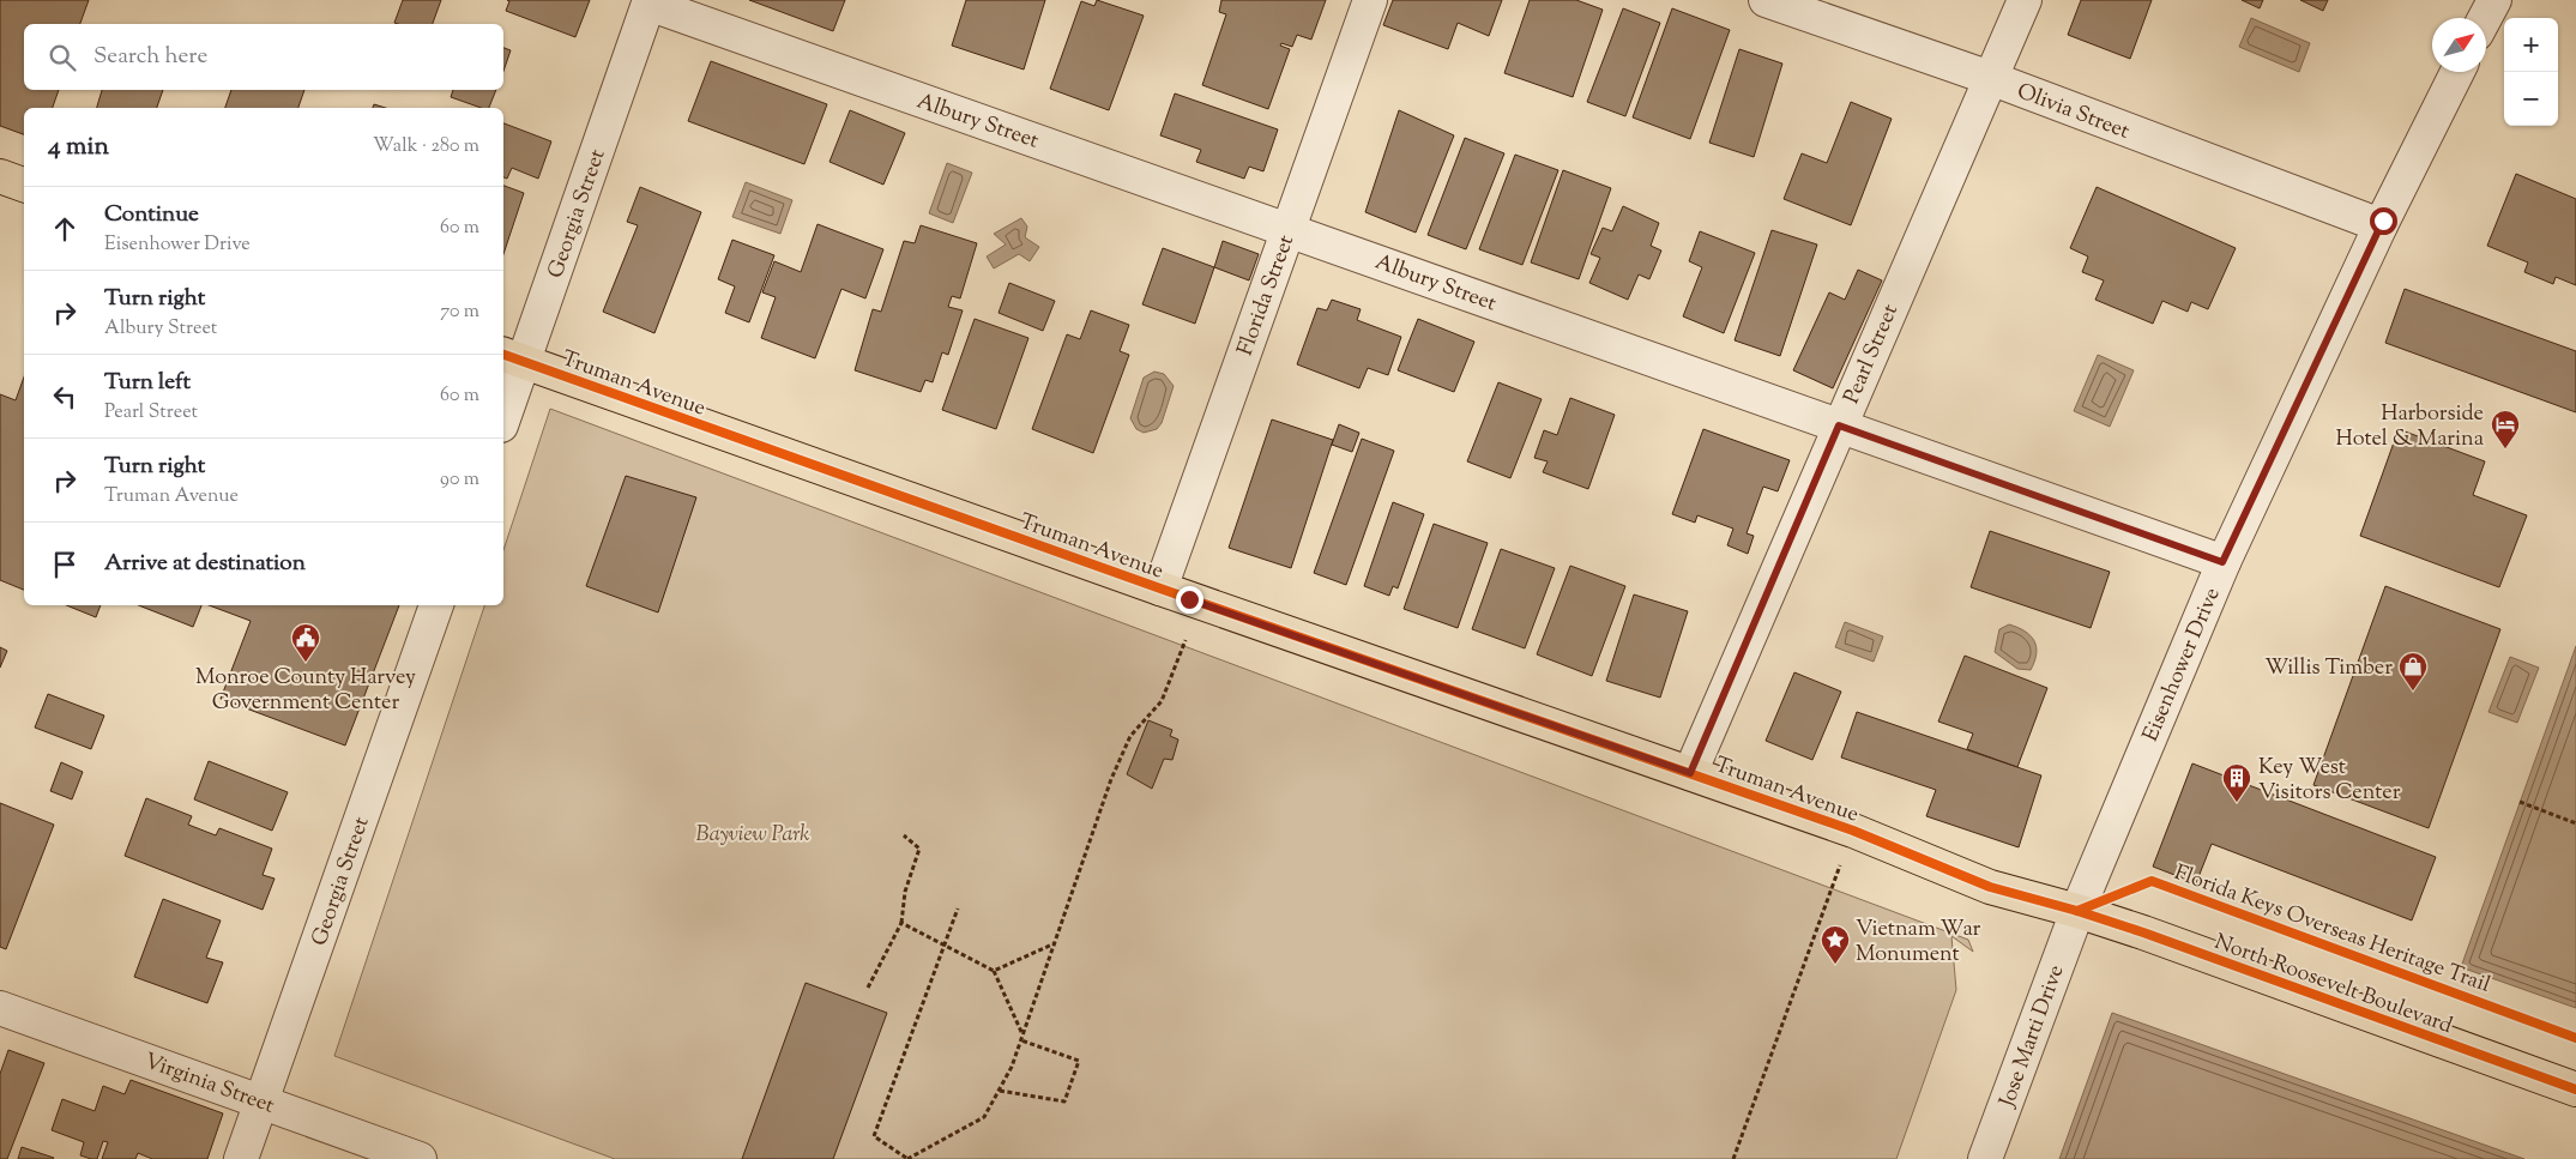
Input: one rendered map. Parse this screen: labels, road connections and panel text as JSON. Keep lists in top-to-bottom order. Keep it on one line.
{"streets":{"main road":["Truman Avenue","North Roosevelt Boulevard"],"street":["Olivia Street","Albury Street","Georgia Street","Florida Street","Pearl Street","Eisenhower Drive","Jose Marti Drive","Virginia Street"],"cycle path":["Florida Keys Overseas Heritage Trail"]},"crossings":[["Olivia Street","Pearl Street"],["Olivia Street","Eisenhower Drive"],["Albury Street","Georgia Street"],["Albury Street","Florida Street"],["Albury Street","Pearl Street"],["Albury Street","Eisenhower Drive"],["Georgia Street","Truman Avenue"],["Georgia Street","Virginia Street"],["Florida Street","Truman Avenue"],["Pearl Street","Truman Avenue"],["Truman Avenue","Eisenhower Drive"],["Truman Avenue","North Roosevelt Boulevard"],["Truman Avenue","Jose Marti Drive"],["Eisenhower Drive","North Roosevelt Boulevard"],["Eisenhower Drive","Jose Marti Drive"],["North Roosevelt Boulevard","Jose Marti Drive"]],"parks":["Bayview Park"],"places":{"hotel":["Harborside Hotel & Marina"],"public building":["Monroe County Harvey Government Center"],"shop":["Willis Timber"],"building":["Key West Visitors Center"],"place":["Vietnam War Monument"]},"north":"top right","page":{"map_buttons":["+","−"],"search":"Search here","heading":["4 min","Walk · 280 m"],"list":[["Continue","Eisenhower Drive","60 m"],["Turn right","Albury Street","70 m"],["Turn left","Pearl Street","60 m"],["Turn right","Truman Avenue","90 m"],"Arrive at destination"]}}
